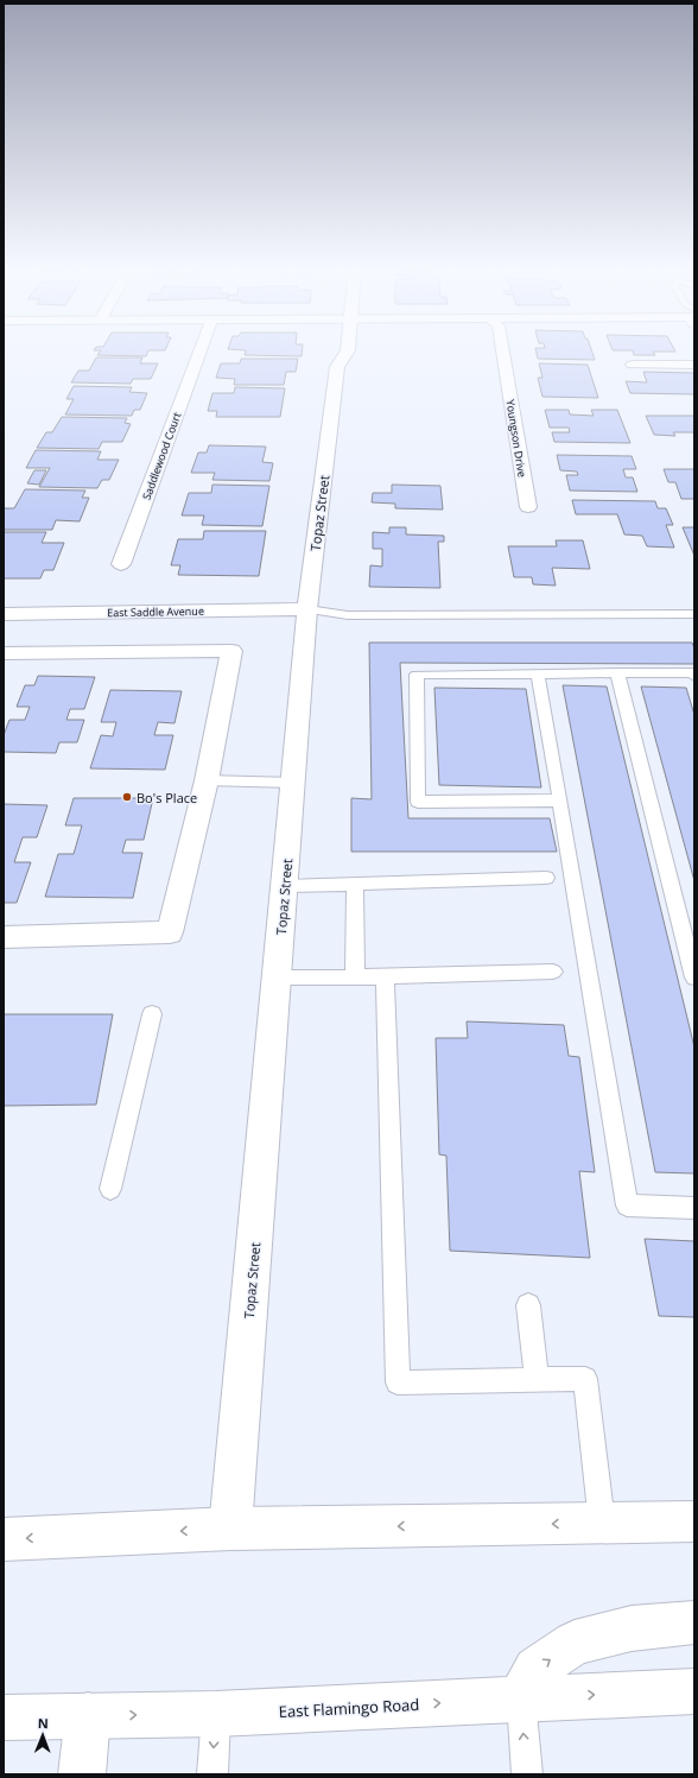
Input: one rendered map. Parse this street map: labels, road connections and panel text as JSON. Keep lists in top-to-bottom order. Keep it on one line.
{"streets":{"street":["Youngson Drive","Saddlewood Court","Topaz Street","East Saddle Avenue","East Flamingo Road"]},"crossings":[["Topaz Street","East Saddle Avenue"]],"places":["Bo's Place"],"north":"top"}
